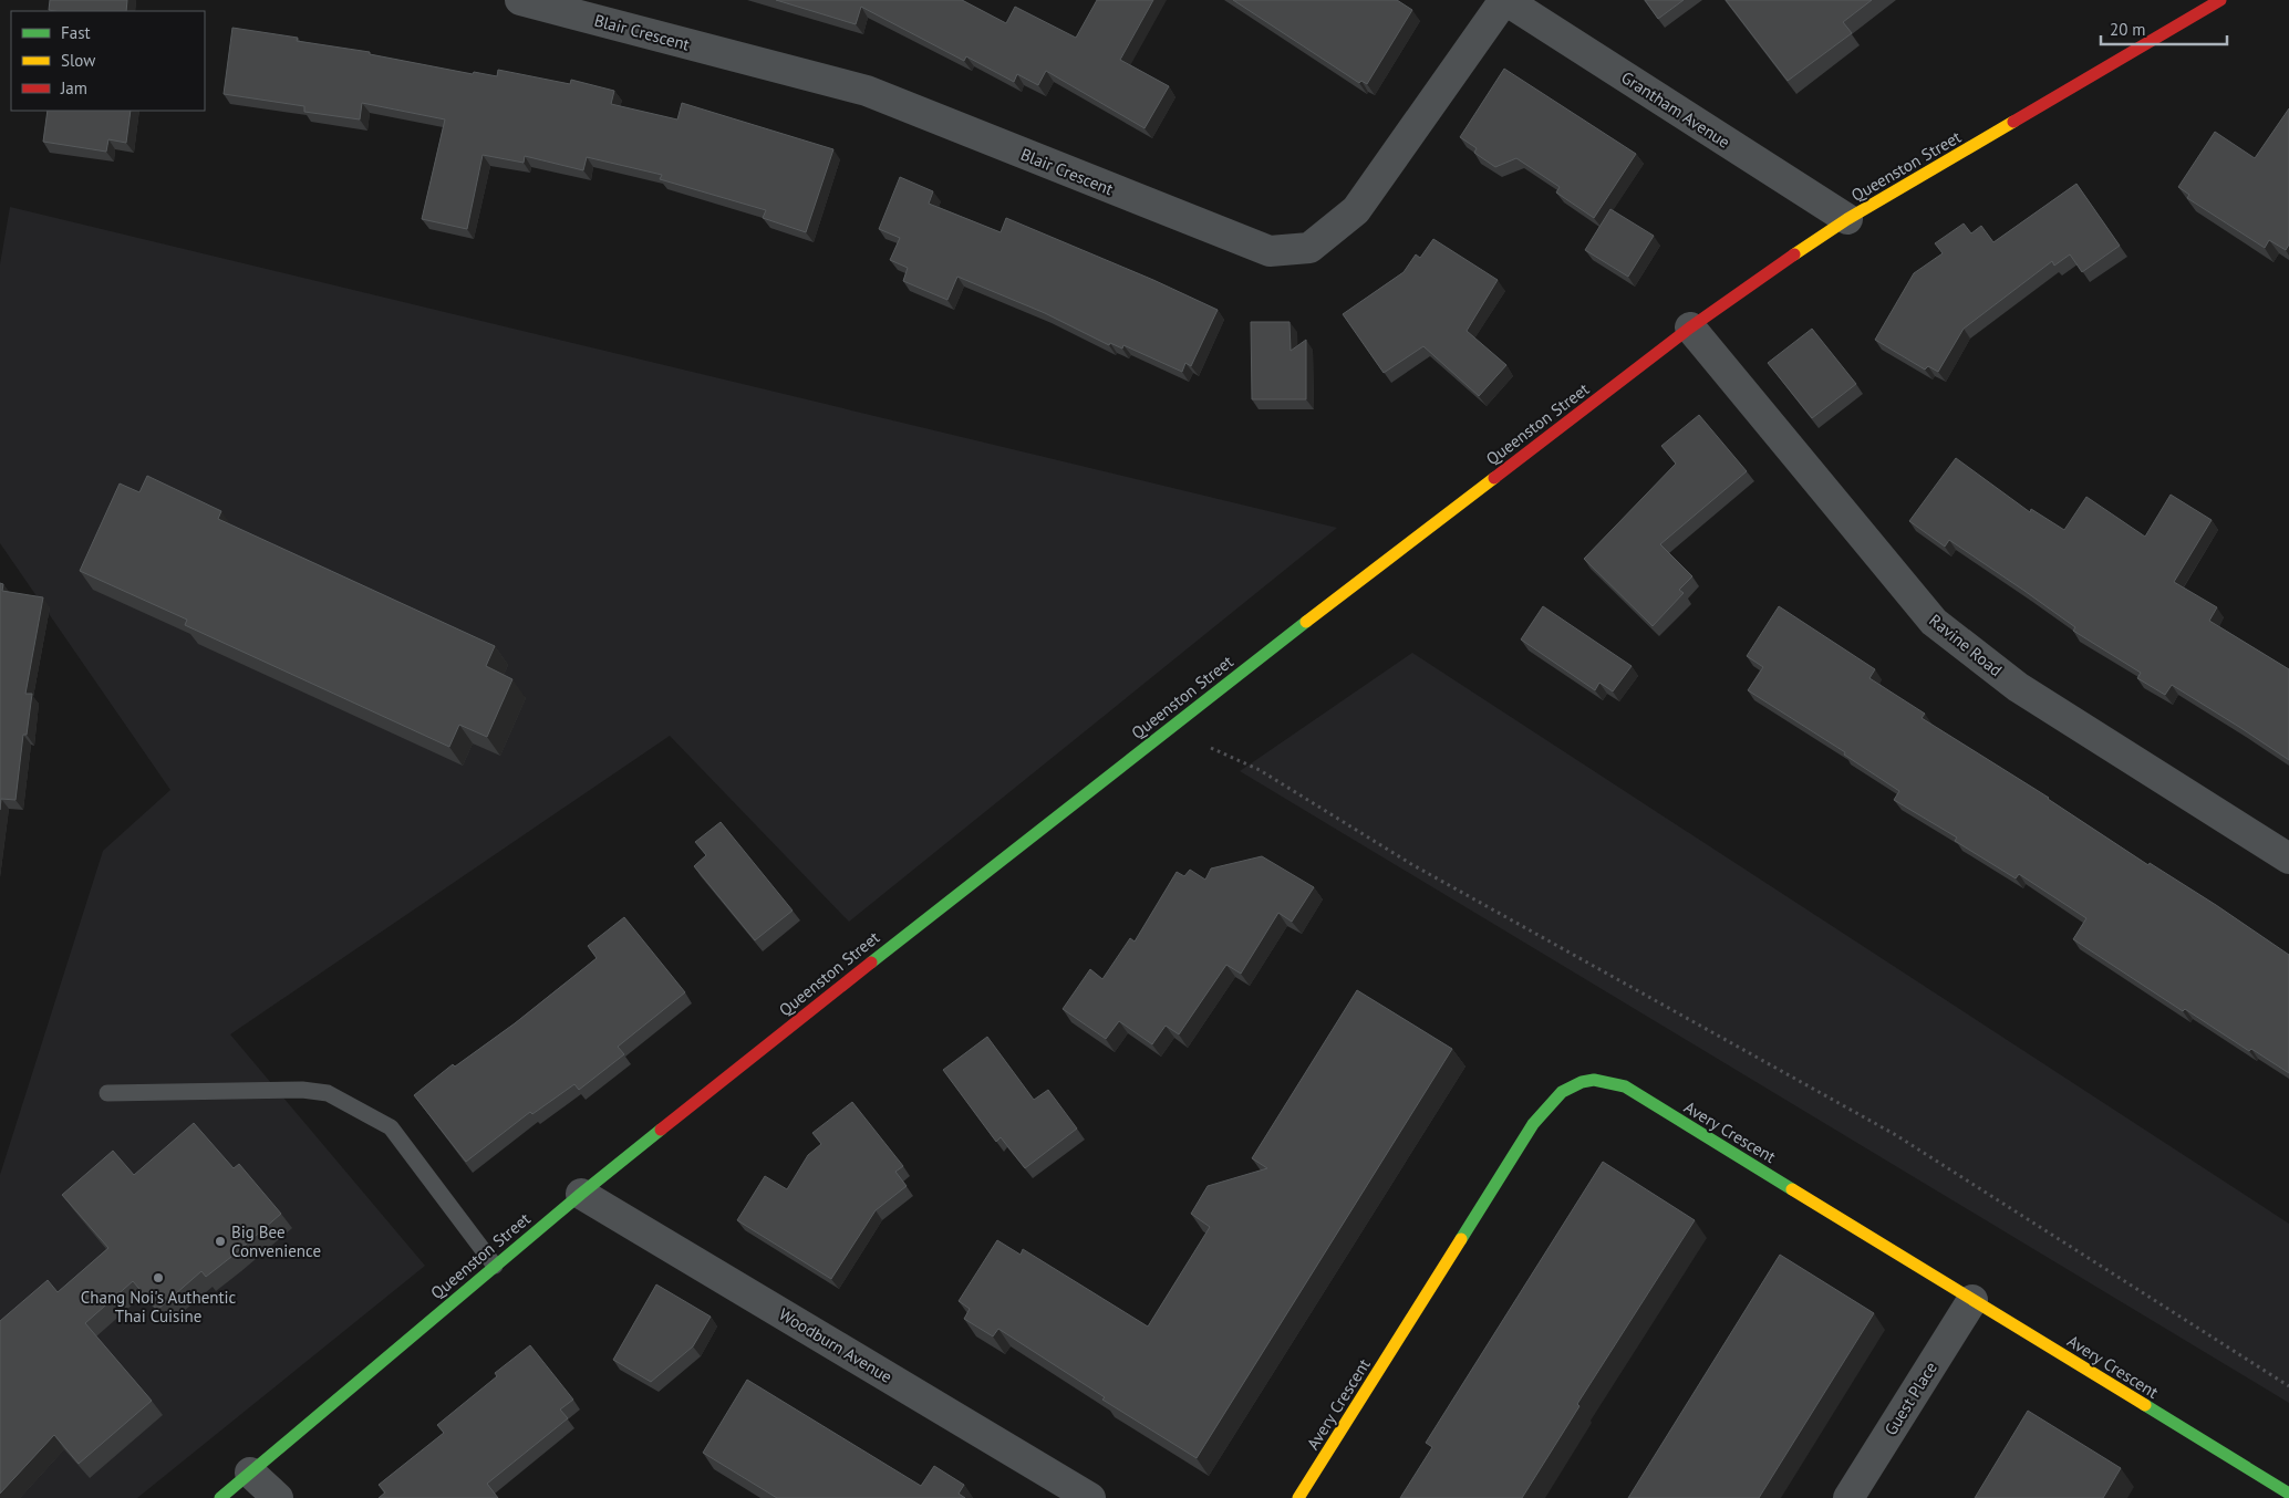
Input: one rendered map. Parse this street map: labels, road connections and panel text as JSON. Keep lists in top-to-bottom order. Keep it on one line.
{"streets":{"main road":["Queenston Street","Avery Crescent"],"street":["Blair Crescent","Grantham Avenue","Ravine Road","Woodburn Avenue","Guest Place"]},"crossings":[["Blair Crescent","Grantham Avenue"],["Grantham Avenue","Queenston Street"],["Queenston Street","Ravine Road"],["Queenston Street","Woodburn Avenue"],["Avery Crescent","Guest Place"]],"places":["Big Bee Convenience","Chang Noi's Authentic Thai Cuisine"],"legend":["Fast","Slow","Jam"],"scale_bar":"20 m"}
